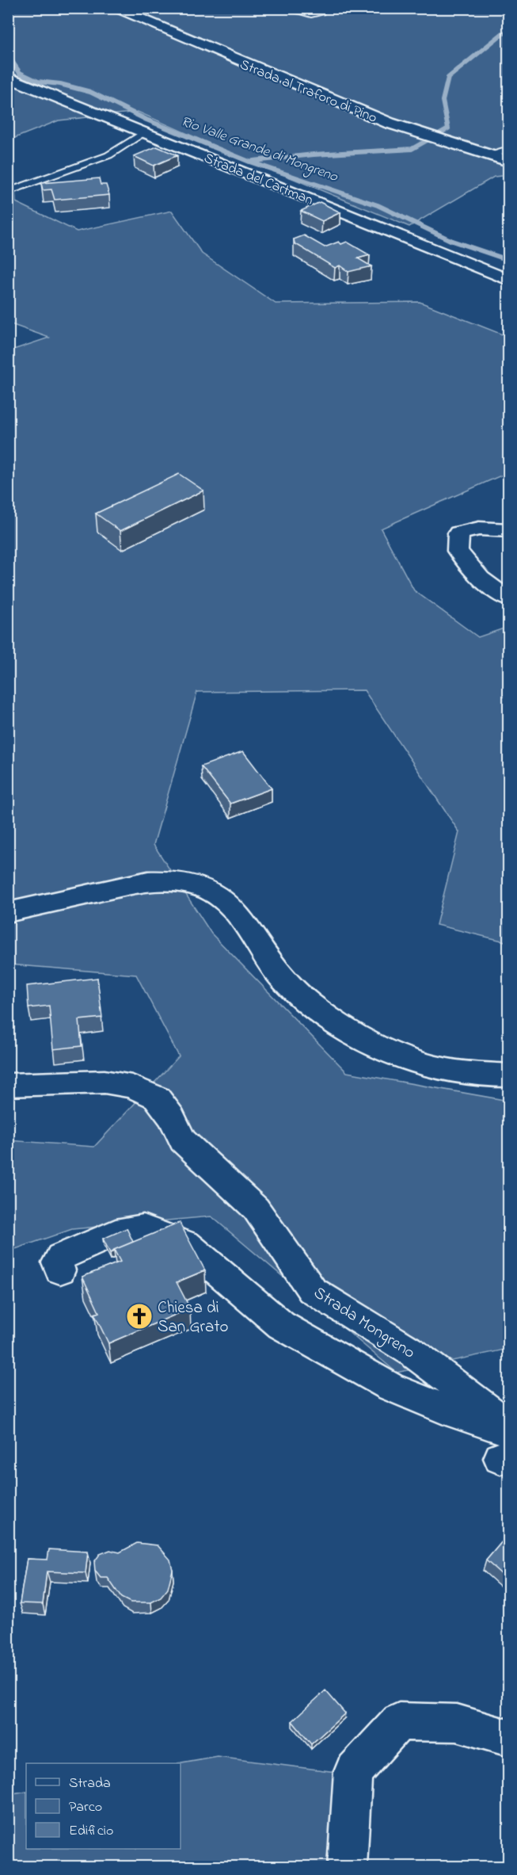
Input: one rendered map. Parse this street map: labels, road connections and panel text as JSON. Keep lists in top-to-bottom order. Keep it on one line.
{"streets":{"street":["Strada al Traforo di Pino","Strada del Cartman","Strada Mongreno"]},"water":["Rio Valle Grande di Mongreno"],"places":{"church":["Chiesa di San Grato"]},"legend":["Strada","Parco","Edificio"]}
